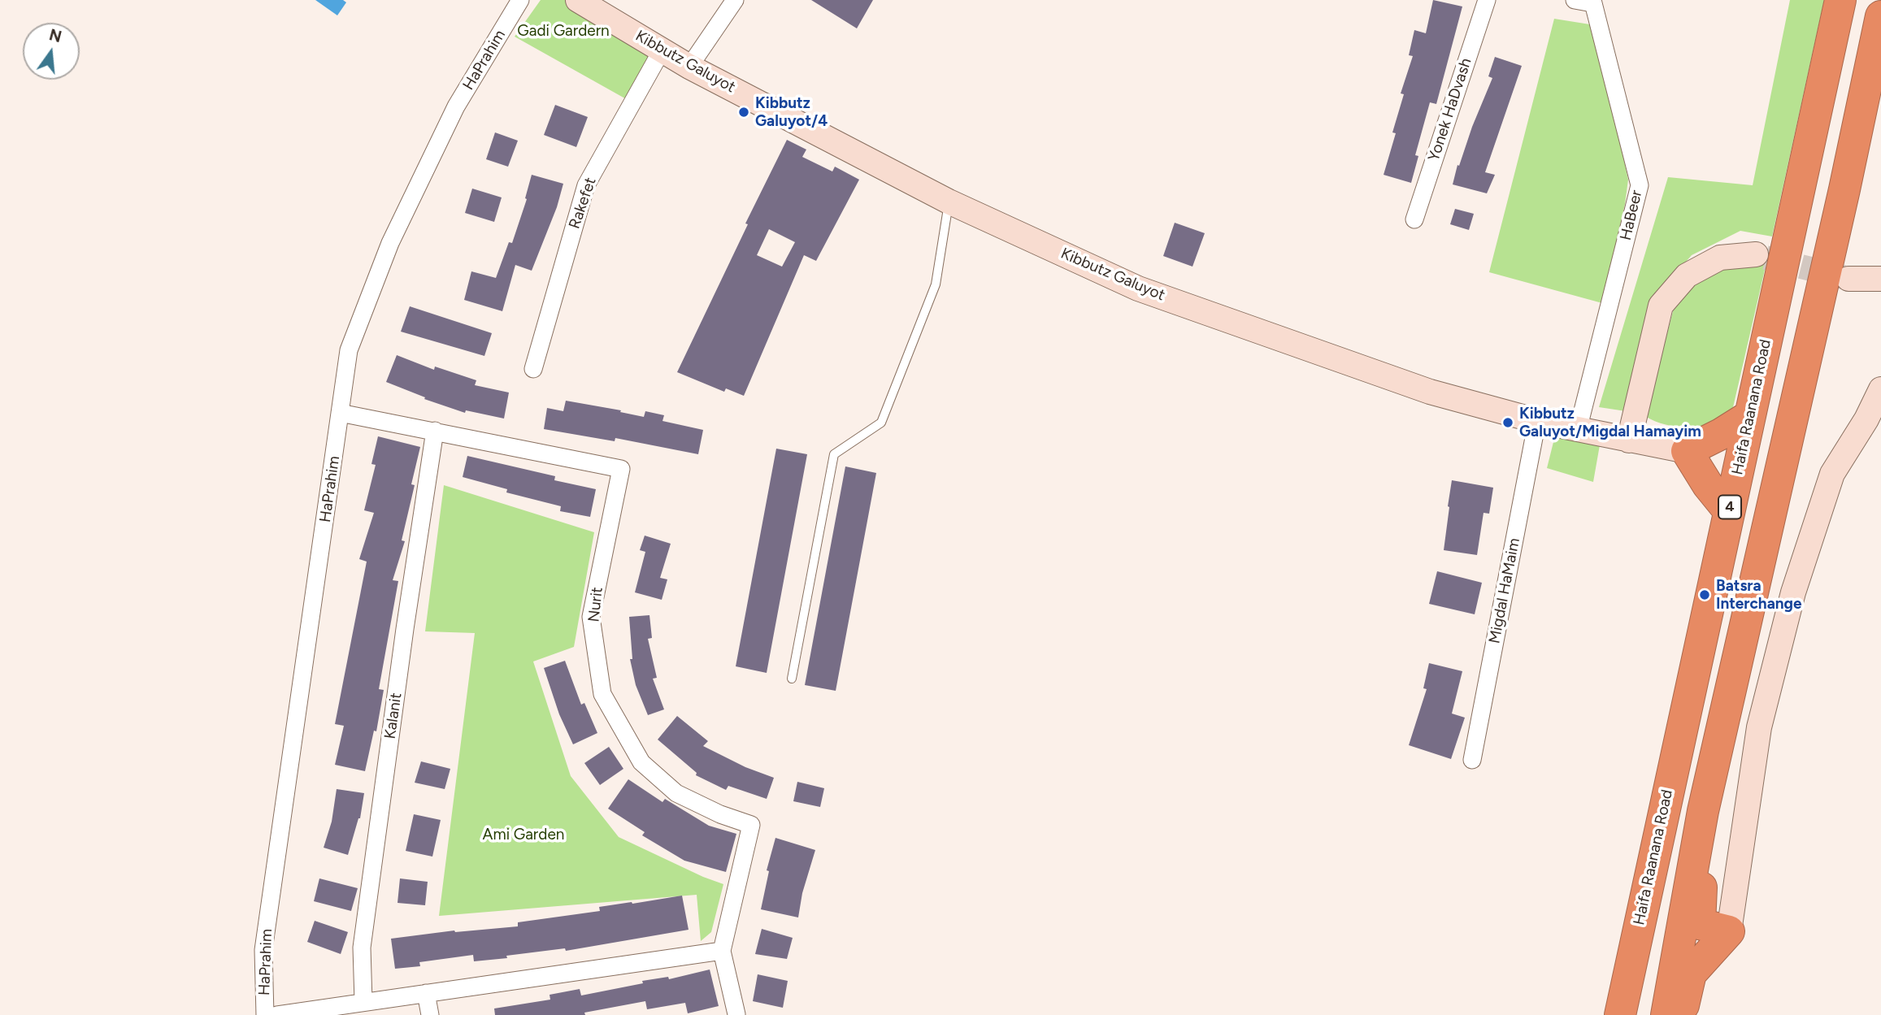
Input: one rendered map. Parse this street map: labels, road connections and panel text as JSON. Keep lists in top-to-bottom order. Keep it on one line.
{"streets":{"highway":["Haifa Raanana Road","4"],"street":["HaPrahim","Kibbutz Galuyot","Yonek HaDvash","Rakefet","HaBeer","Migdal HaMaim","Nurit","Kalanit"]},"crossings":[["HaPrahim","Nurit"],["Kibbutz Galuyot","Rakefet"],["Kibbutz Galuyot","HaBeer"],["Kibbutz Galuyot","Migdal HaMaim"],["Nurit","Kalanit"]],"parks":["Gadi Gardern","Ami Garden"],"places":["Kibbutz Galuyot/4","Kibbutz Galuyot/Migdal Hamayim","Batsra Interchange"],"north":"top"}
